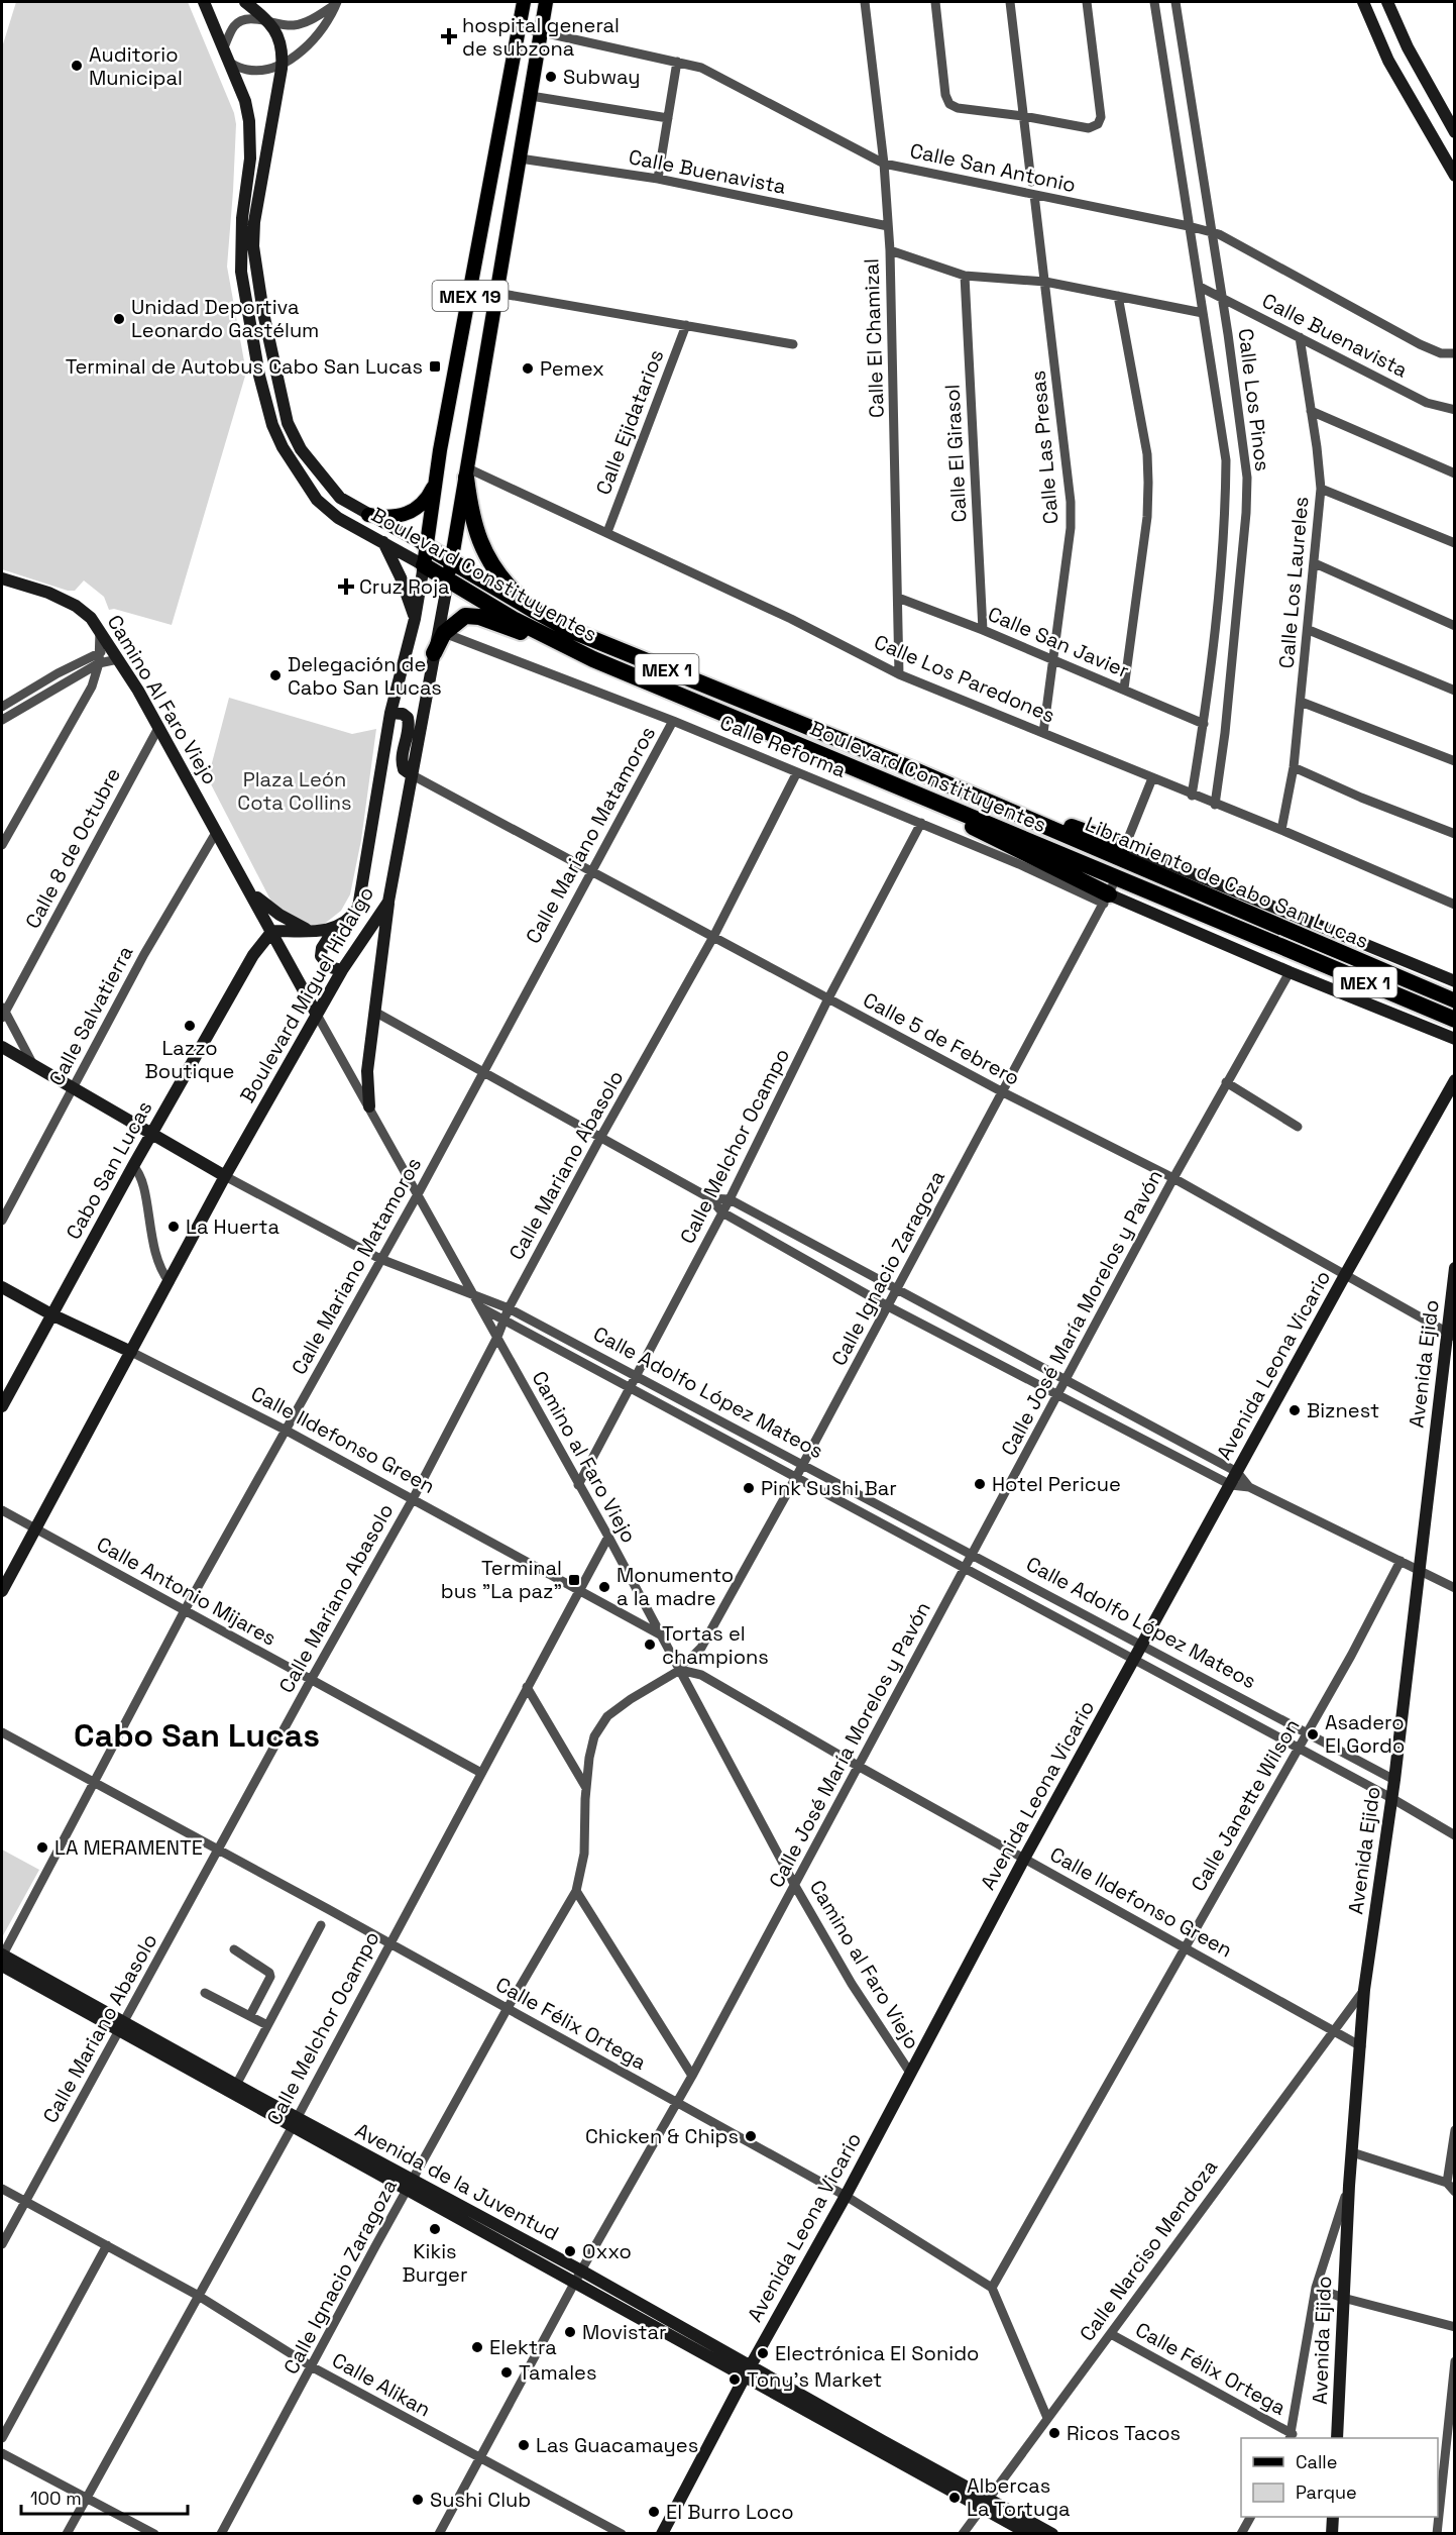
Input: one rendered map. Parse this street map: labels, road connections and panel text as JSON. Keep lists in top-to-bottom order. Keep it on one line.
{"streets":{"highway":["Boulevard Constituyentes","MEX 1","Libramiento de Cabo San Lucas"],"main road":["MEX 19","Boulevard Miguel Hidalgo"],"street":["Calle San Antonio","Calle Buenavista","Calle El Chamizal","Calle Los Pinos","Calle Ejidatarios","Calle Las Presas","Calle El Girasol","Calle Los Laureles","Calle San Javier","Calle Los Paredones","Camino Al Faro Viejo","Calle Reforma","Calle Mariano Matamoros","Calle 8 de Octubre","Calle Salvatierra","Calle 5 de Febrero","Calle Melchor Ocampo","Calle Mariano Abasolo","Cabo San Lucas","Calle Ignacio Zaragoza","Calle José María Morelos y Pavón","Avenida Ejido","Avenida Leona Vicario","Calle Adolfo López Mateos","Calle Ildefonso Green","Camino al Faro Viejo","Calle Antonio Mijares","Calle Janette Wilson","Calle Félix Ortega","Avenida de la Juventud","Calle Narciso Mendoza","Calle Alikan"]},"crossings":[["Calle San Antonio","Calle El Chamizal"],["Calle San Antonio","Calle Los Pinos"],["Calle San Antonio","Calle Las Presas"],["Calle San Antonio","Boulevard Miguel Hidalgo"],["Calle Buenavista","Calle El Chamizal"],["Calle Buenavista","Calle Los Pinos"],["Calle Buenavista","Calle Los Laureles"],["Calle Buenavista","Boulevard Miguel Hidalgo"],["Calle El Chamizal","Calle San Javier"],["Calle El Chamizal","Calle Los Paredones"],["Calle Los Pinos","Calle San Javier"],["Calle Los Pinos","Calle Los Paredones"],["Calle Ejidatarios","Calle Los Paredones"],["Calle Las Presas","Calle San Javier"],["Calle Las Presas","Calle Los Paredones"],["Calle El Girasol","Calle San Javier"],["Boulevard Constituyentes","Libramiento de Cabo San Lucas"],["Boulevard Constituyentes","Boulevard Miguel Hidalgo"],["Boulevard Constituyentes","Calle Ignacio Zaragoza"],["Calle Los Laureles","Calle Los Paredones"],["Calle Los Paredones","Boulevard Miguel Hidalgo"],["Camino Al Faro Viejo","Calle 8 de Octubre"],["Camino Al Faro Viejo","Boulevard Miguel Hidalgo"],["Camino Al Faro Viejo","Calle Salvatierra"],["Camino Al Faro Viejo","Cabo San Lucas"],["Camino Al Faro Viejo","Camino al Faro Viejo"],["Calle Reforma","Calle Mariano Matamoros"],["Calle Reforma","Calle Melchor Ocampo"],["Calle Reforma","Calle Mariano Abasolo"],["Calle Reforma","Calle Ignacio Zaragoza"],["Calle Mariano Matamoros","Calle 5 de Febrero"],["Calle Mariano Matamoros","Calle Adolfo López Mateos"],["Calle Mariano Matamoros","Calle Ildefonso Green"],["Calle Mariano Matamoros","Camino al Faro Viejo"],["Calle Mariano Matamoros","Calle Antonio Mijares"],["Calle Mariano Matamoros","Calle Félix Ortega"],["Calle Mariano Matamoros","Avenida de la Juventud"],["Boulevard Miguel Hidalgo","Calle 5 de Febrero"],["Boulevard Miguel Hidalgo","Cabo San Lucas"],["Boulevard Miguel Hidalgo","Calle Adolfo López Mateos"],["Boulevard Miguel Hidalgo","Calle Ildefonso Green"],["Boulevard Miguel Hidalgo","Camino al Faro Viejo"],["Boulevard Miguel Hidalgo","Calle Antonio Mijares"],["Calle Salvatierra","Calle Adolfo López Mateos"],["Calle 5 de Febrero","Calle Melchor Ocampo"],["Calle 5 de Febrero","Calle Mariano Abasolo"],["Calle 5 de Febrero","Calle Ignacio Zaragoza"],["Calle 5 de Febrero","Calle José María Morelos y Pavón"],["Calle 5 de Febrero","Avenida Ejido"],["Calle 5 de Febrero","Avenida Leona Vicario"],["Calle Melchor Ocampo","Calle Adolfo López Mateos"],["Calle Melchor Ocampo","Calle Ildefonso Green"],["Calle Melchor Ocampo","Camino al Faro Viejo"],["Calle Melchor Ocampo","Calle Antonio Mijares"],["Calle Melchor Ocampo","Calle Félix Ortega"],["Calle Melchor Ocampo","Avenida de la Juventud"],["Calle Melchor Ocampo","Calle Alikan"],["Calle Mariano Abasolo","Calle Adolfo López Mateos"],["Calle Mariano Abasolo","Calle Ildefonso Green"],["Calle Mariano Abasolo","Camino al Faro Viejo"],["Calle Mariano Abasolo","Calle Antonio Mijares"],["Calle Mariano Abasolo","Calle Félix Ortega"],["Calle Mariano Abasolo","Avenida de la Juventud"],["Calle Mariano Abasolo","Calle Alikan"],["Cabo San Lucas","Calle Adolfo López Mateos"],["Cabo San Lucas","Calle Ildefonso Green"],["Calle Ignacio Zaragoza","Calle Adolfo López Mateos"],["Calle Ignacio Zaragoza","Calle Ildefonso Green"],["Calle Ignacio Zaragoza","Camino al Faro Viejo"],["Calle Ignacio Zaragoza","Calle Félix Ortega"],["Calle Ignacio Zaragoza","Avenida de la Juventud"],["Calle Ignacio Zaragoza","Calle Alikan"],["Calle José María Morelos y Pavón","Calle Adolfo López Mateos"],["Calle José María Morelos y Pavón","Calle Ildefonso Green"],["Calle José María Morelos y Pavón","Camino al Faro Viejo"],["Calle José María Morelos y Pavón","Calle Félix Ortega"],["Calle José María Morelos y Pavón","Avenida de la Juventud"],["Calle José María Morelos y Pavón","Calle Alikan"],["Avenida Ejido","Calle Adolfo López Mateos"],["Avenida Ejido","Calle Ildefonso Green"],["Avenida Ejido","Calle Narciso Mendoza"],["Avenida Leona Vicario","Calle Adolfo López Mateos"],["Avenida Leona Vicario","Calle Ildefonso Green"],["Avenida Leona Vicario","Camino al Faro Viejo"],["Avenida Leona Vicario","Calle Félix Ortega"],["Avenida Leona Vicario","Avenida de la Juventud"],["Calle Adolfo López Mateos","Camino al Faro Viejo"],["Calle Adolfo López Mateos","Calle Janette Wilson"],["Calle Ildefonso Green","Camino al Faro Viejo"],["Calle Ildefonso Green","Calle Janette Wilson"],["Calle Ildefonso Green","Calle Narciso Mendoza"],["Calle Janette Wilson","Calle Félix Ortega"],["Calle Félix Ortega","Calle Narciso Mendoza"],["Avenida de la Juventud","Calle Narciso Mendoza"]],"districts":["Cabo San Lucas"],"parks":["Plaza León Cota Collins"],"places":{"health":["hospital general de subzona","Cruz Roja"],"other":["Auditorio Municipal","Subway","Unidad Deportiva Leonardo Gastélum","Pemex","Delegación de Cabo San Lucas","Lazzo Boutique","La Huerta","Biznest","Hotel Pericue","Pink Sushi Bar","Monumento a la madre","Tortas el champions","Asadero El Gordo","LA MERAMENTE","Chicken & Chips","Kikis Burger","Oxxo","Movistar","Elektra","Electrónica El Sonido","Tamales","Tony's Market","Ricos Tacos","Las Guacamayes","Albercas La Tortuga","Sushi Club","El Burro Loco"],"transit":["Terminal de Autobus Cabo San Lucas","Terminal bus \"La paz\""]},"legend":["Calle","Parque"],"scale_bar":"100 m"}
